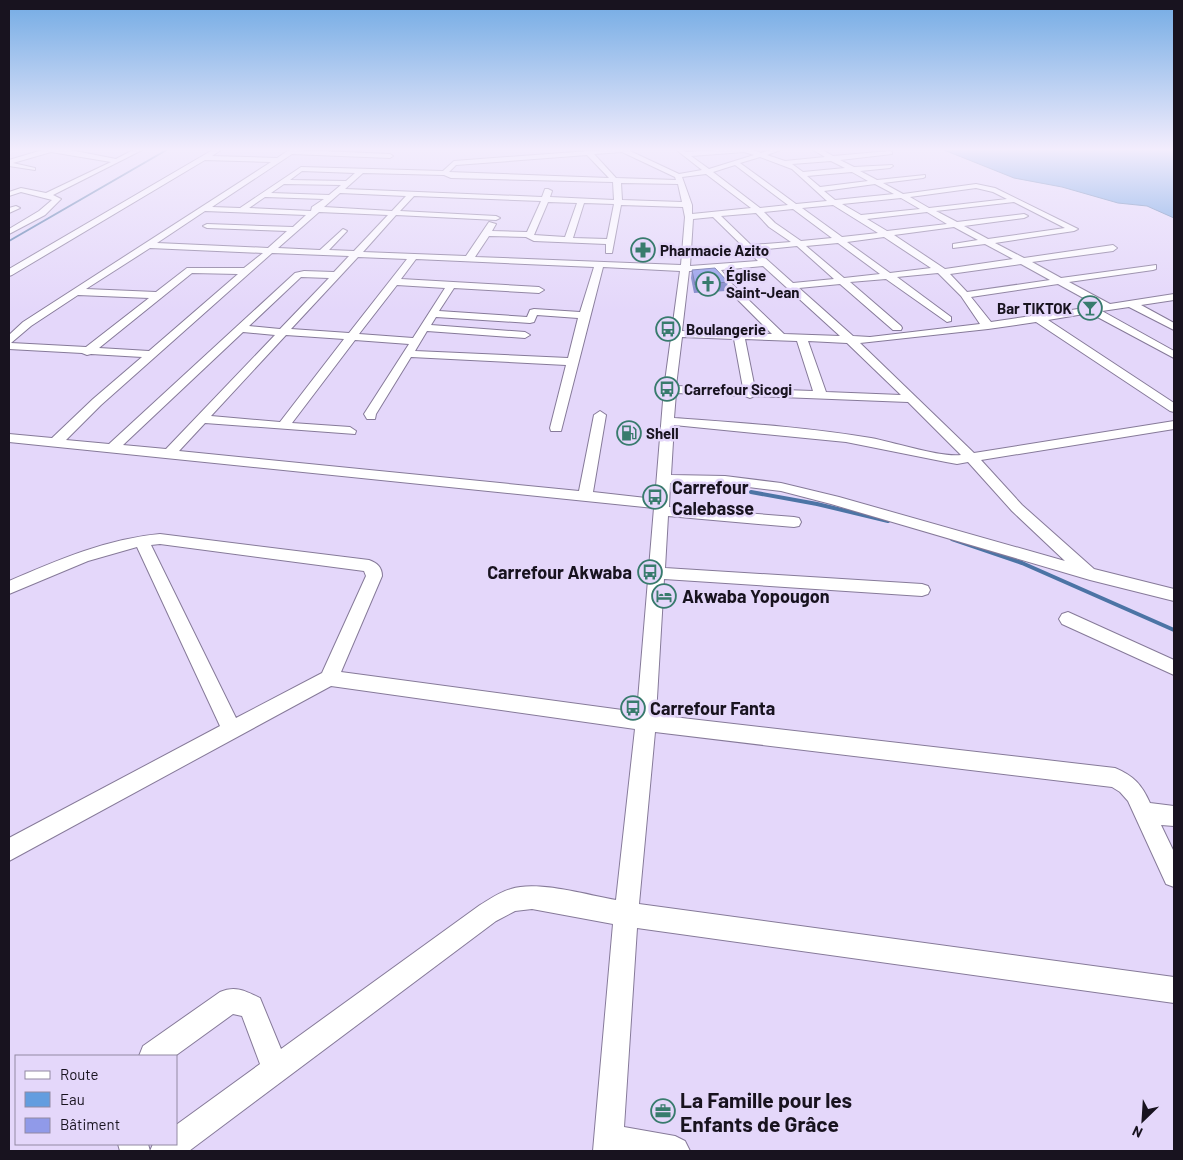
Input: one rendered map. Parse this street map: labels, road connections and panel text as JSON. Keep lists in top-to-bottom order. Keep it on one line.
{"places":{"pharmacy":["Pharmacie Azito"],"church":["Église Saint-Jean"],"bar":["Bar TIKTOK"],"bus stop":["Boulangerie","Carrefour Sicogi","Carrefour Calebasse","Carrefour Akwaba","Carrefour Fanta"],"fuel station":["Shell"],"hotel":["Akwaba Yopougon"],"office":["La Famille pour les Enfants de Grâce"]},"legend":["Route","Eau","Bâtiment"],"north":"bottom left"}
